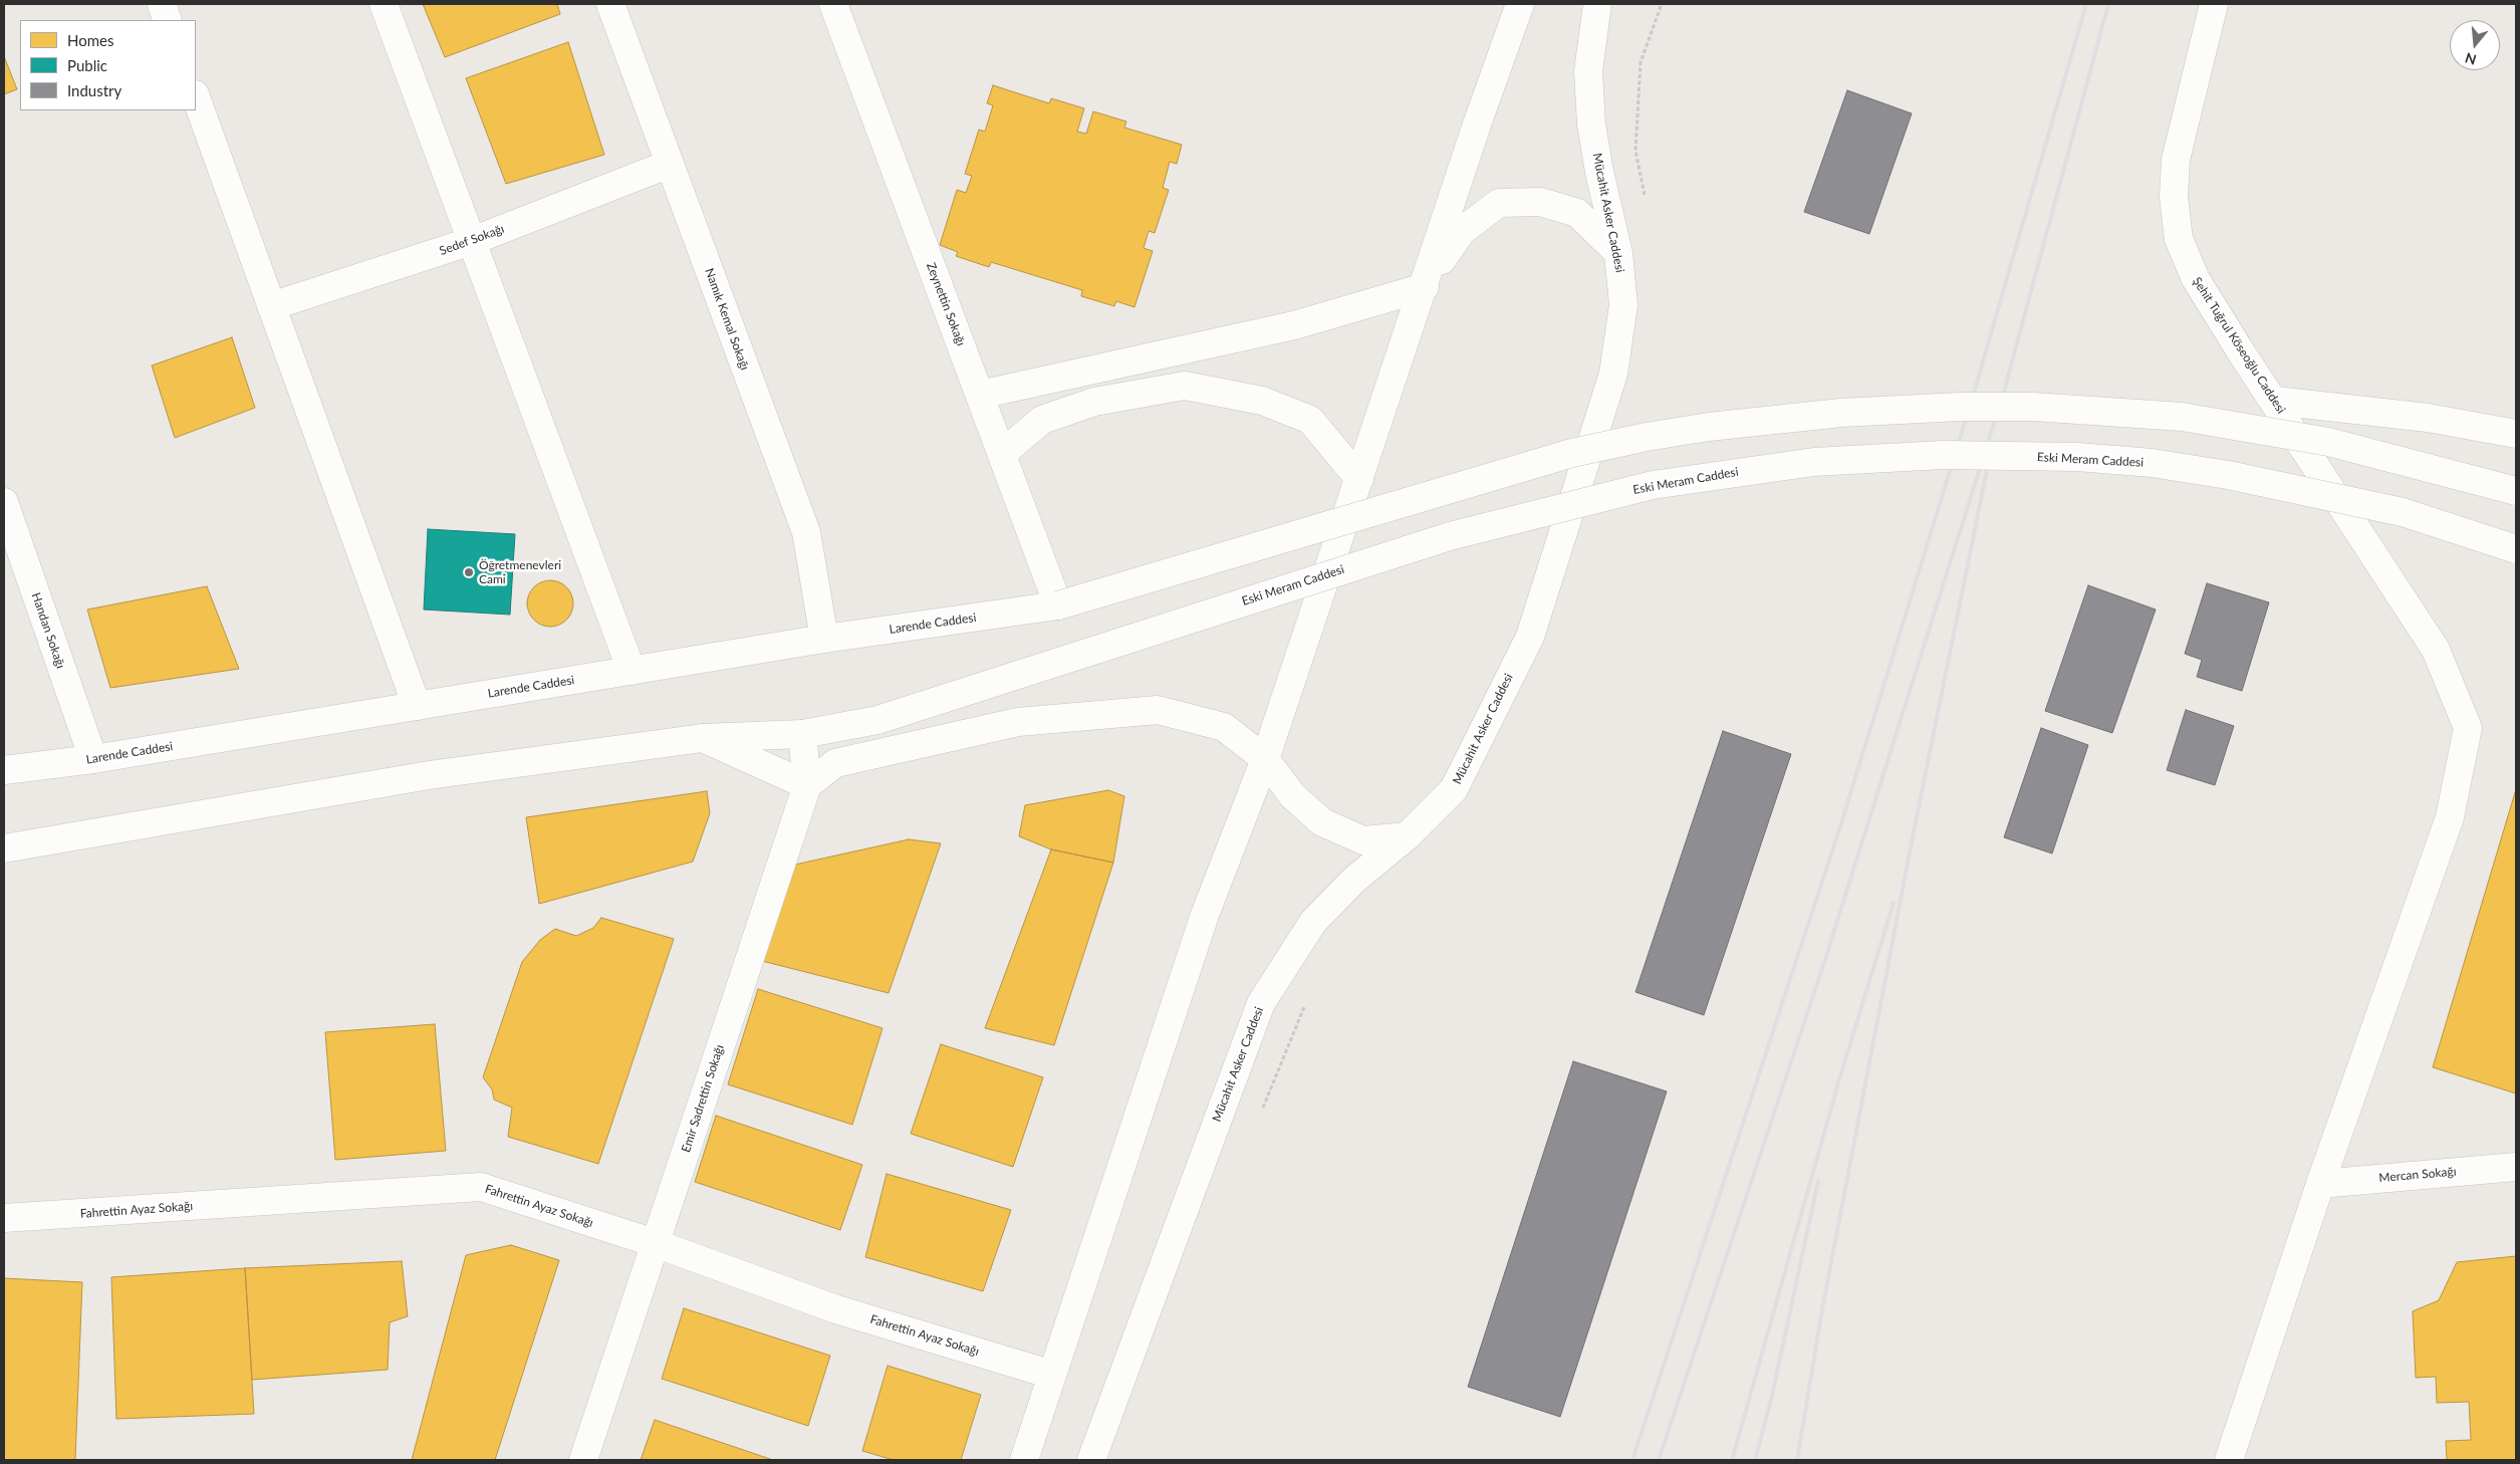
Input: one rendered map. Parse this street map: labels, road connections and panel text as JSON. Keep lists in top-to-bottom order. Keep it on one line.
{"streets":{"main road":["Mücahit Asker Caddesi","Sedef Sokağı","Zeynettin Sokağı","Namık Kemal Sokağı","Şehit Tuğrul Köseoğlu Caddesi","Eski Meram Caddesi","Larende Caddesi","Handan Sokağı","Emir Sadrettin Sokağı","Mercan Sokağı","Fahrettin Ayaz Sokağı"]},"crossings":[["Sedef Sokağı","Namık Kemal Sokağı"],["Zeynettin Sokağı","Larende Caddesi"],["Namık Kemal Sokağı","Larende Caddesi"],["Şehit Tuğrul Köseoğlu Caddesi","Mercan Sokağı"],["Eski Meram Caddesi","Emir Sadrettin Sokağı"],["Larende Caddesi","Handan Sokağı"],["Emir Sadrettin Sokağı","Fahrettin Ayaz Sokağı"]],"places":["Öğretmenevleri Cami"],"legend":["Homes","Public","Industry"],"north":"bottom"}
